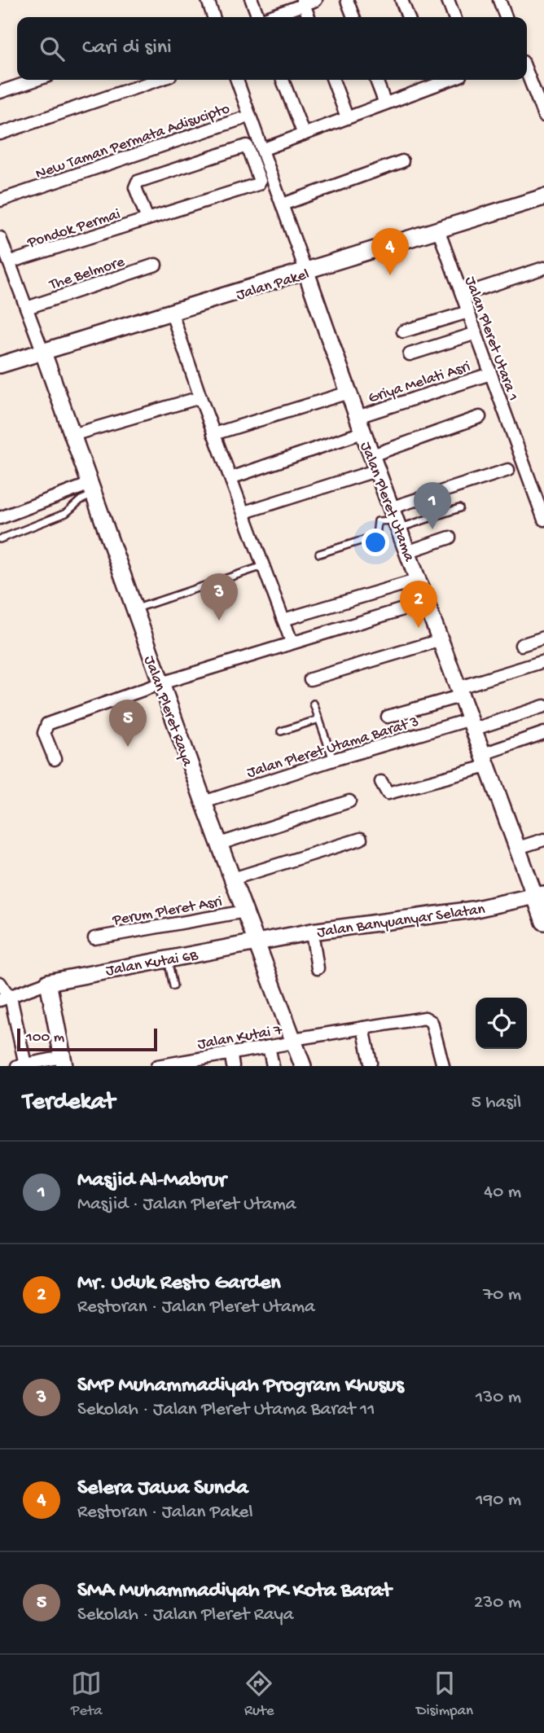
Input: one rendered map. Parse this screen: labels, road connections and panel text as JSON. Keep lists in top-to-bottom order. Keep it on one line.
{"streets":{"street":["New Taman Permata Adisucipto","Pondok Permai","The Belmore","Jalan Pakel","Jalan Pleret Utara 1","Griya Melati Asri","Jalan Pleret Utama","Jalan Pleret Raya","Jalan Pleret Utama Barat 3","Perum Pleret Asri","Jalan Banyuanyar Selatan","Jalan Kutai 6B","Jalan Kutai 7"]},"crossings":[["Jalan Pakel","Jalan Pleret Utara 1"],["Jalan Pakel","Jalan Pleret Utama"],["Jalan Pakel","Jalan Pleret Raya"],["Jalan Pleret Utara 1","Griya Melati Asri"],["Griya Melati Asri","Jalan Pleret Utama"],["Jalan Pleret Utama","Jalan Pleret Utama Barat 3"],["Jalan Pleret Utama","Jalan Banyuanyar Selatan"],["Jalan Pleret Raya","Jalan Pleret Utama Barat 3"],["Jalan Pleret Raya","Perum Pleret Asri"],["Jalan Pleret Raya","Jalan Banyuanyar Selatan"],["Jalan Pleret Raya","Jalan Kutai 6B"],["Jalan Pleret Raya","Jalan Kutai 7"],["Jalan Banyuanyar Selatan","Jalan Kutai 6B"]],"scale_bar":"100 m","page":{"search":"Cari di sini","pins":["4","1","3","2","5"],"scale":"100 m","heading":["Terdekat","5 hasil"],"list":[{"mark":"1","name":"Masjid Al-Mabrur","note":"Masjid · Jalan Pleret Utama","value":"40 m"},{"mark":"2","name":"Mr. Uduk Resto Garden","note":"Restoran · Jalan Pleret Utama","value":"70 m"},{"mark":"3","name":"SMP Muhammadiyah Program Khusus","note":"Sekolah · Jalan Pleret Utama Barat 11","value":"130 m"},{"mark":"4","name":"Selera Jawa Sunda","note":"Restoran · Jalan Pakel","value":"190 m"},{"mark":"5","name":"SMA Muhammadiyah PK Kota Barat","note":"Sekolah · Jalan Pleret Raya","value":"230 m"}],"nav":["Peta","Rute","Disimpan"]}}
